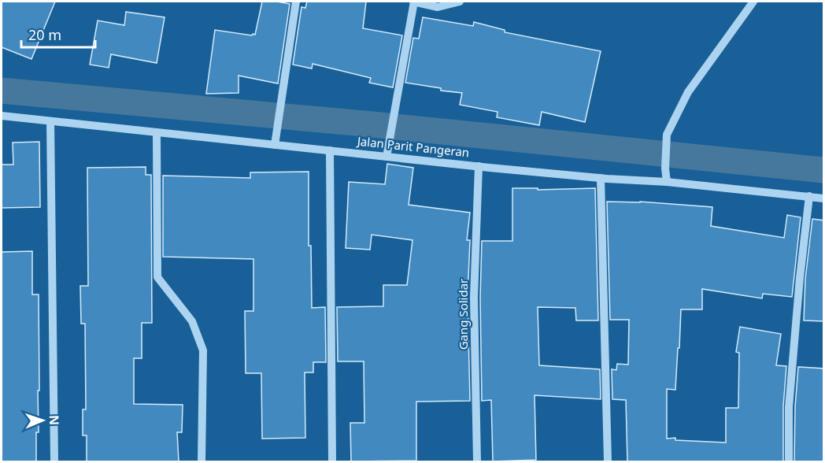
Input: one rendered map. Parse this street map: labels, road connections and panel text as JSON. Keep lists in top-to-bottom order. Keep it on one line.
{"streets":{"street":["Jalan Parit Pangeran","Gang Solidar"]},"crossings":[["Jalan Parit Pangeran","Gang Solidar"]],"scale_bar":"20 m","north":"right"}
